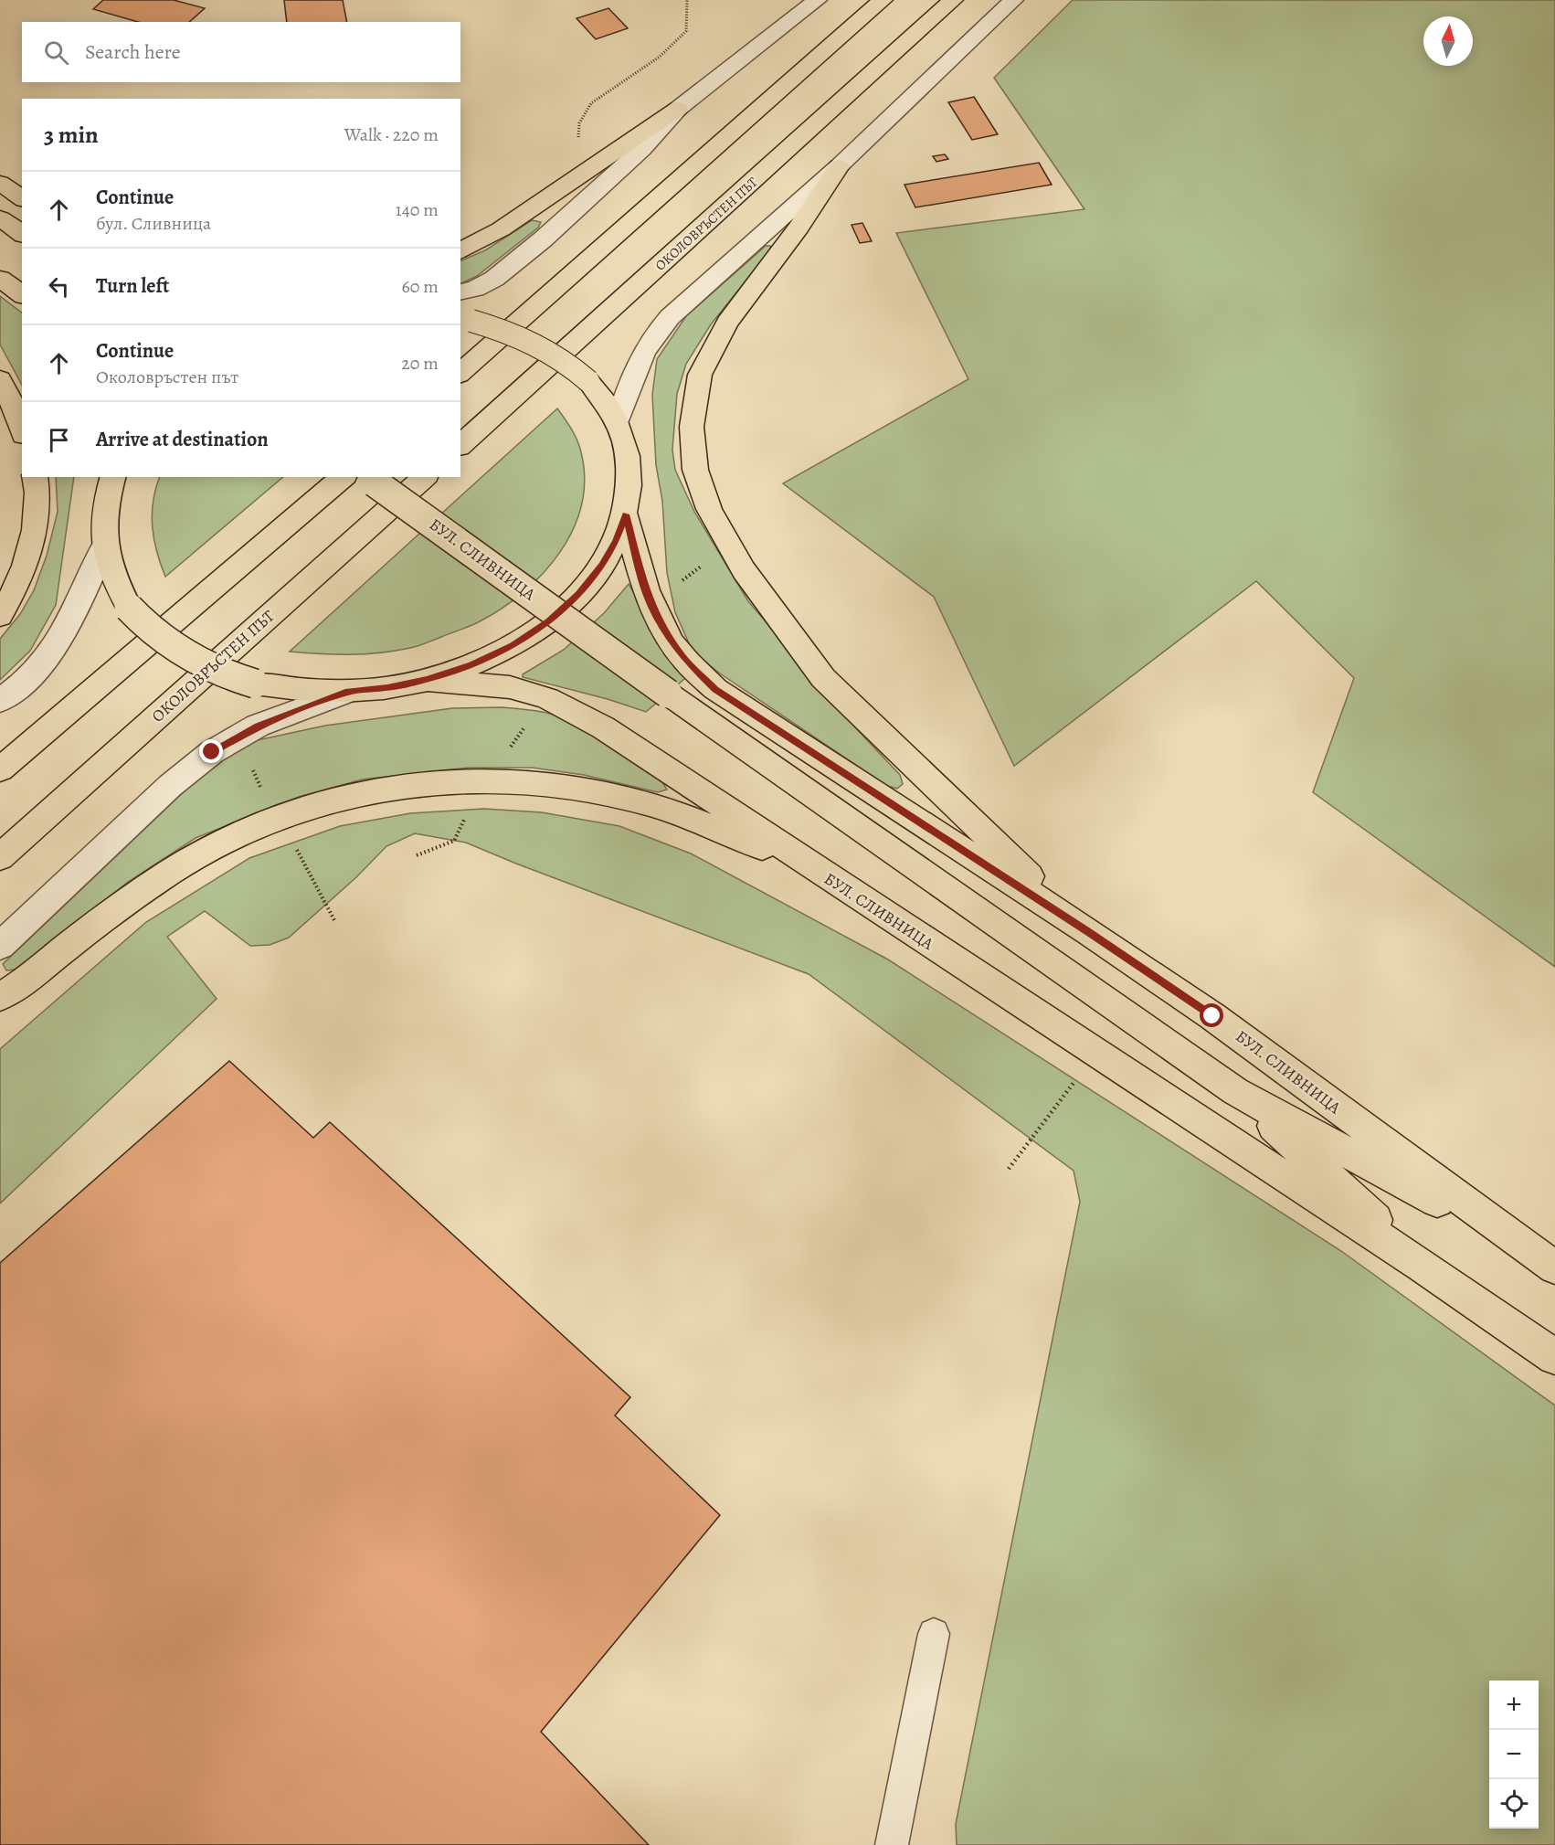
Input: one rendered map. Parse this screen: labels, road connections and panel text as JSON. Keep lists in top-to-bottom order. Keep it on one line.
{"streets":{"main road":["ОКОЛОВРЪСТЕН ПЪТ","БУЛ. СЛИВНИЦА"]},"north":"top","page":{"search":"Search here","heading":["3 min","Walk · 220 m"],"list":[["Continue","бул. Сливница","140 m"],["Turn left","60 m"],["Continue","Околовръстен път","20 m"],"Arrive at destination"],"map_buttons":["+","−"]}}
